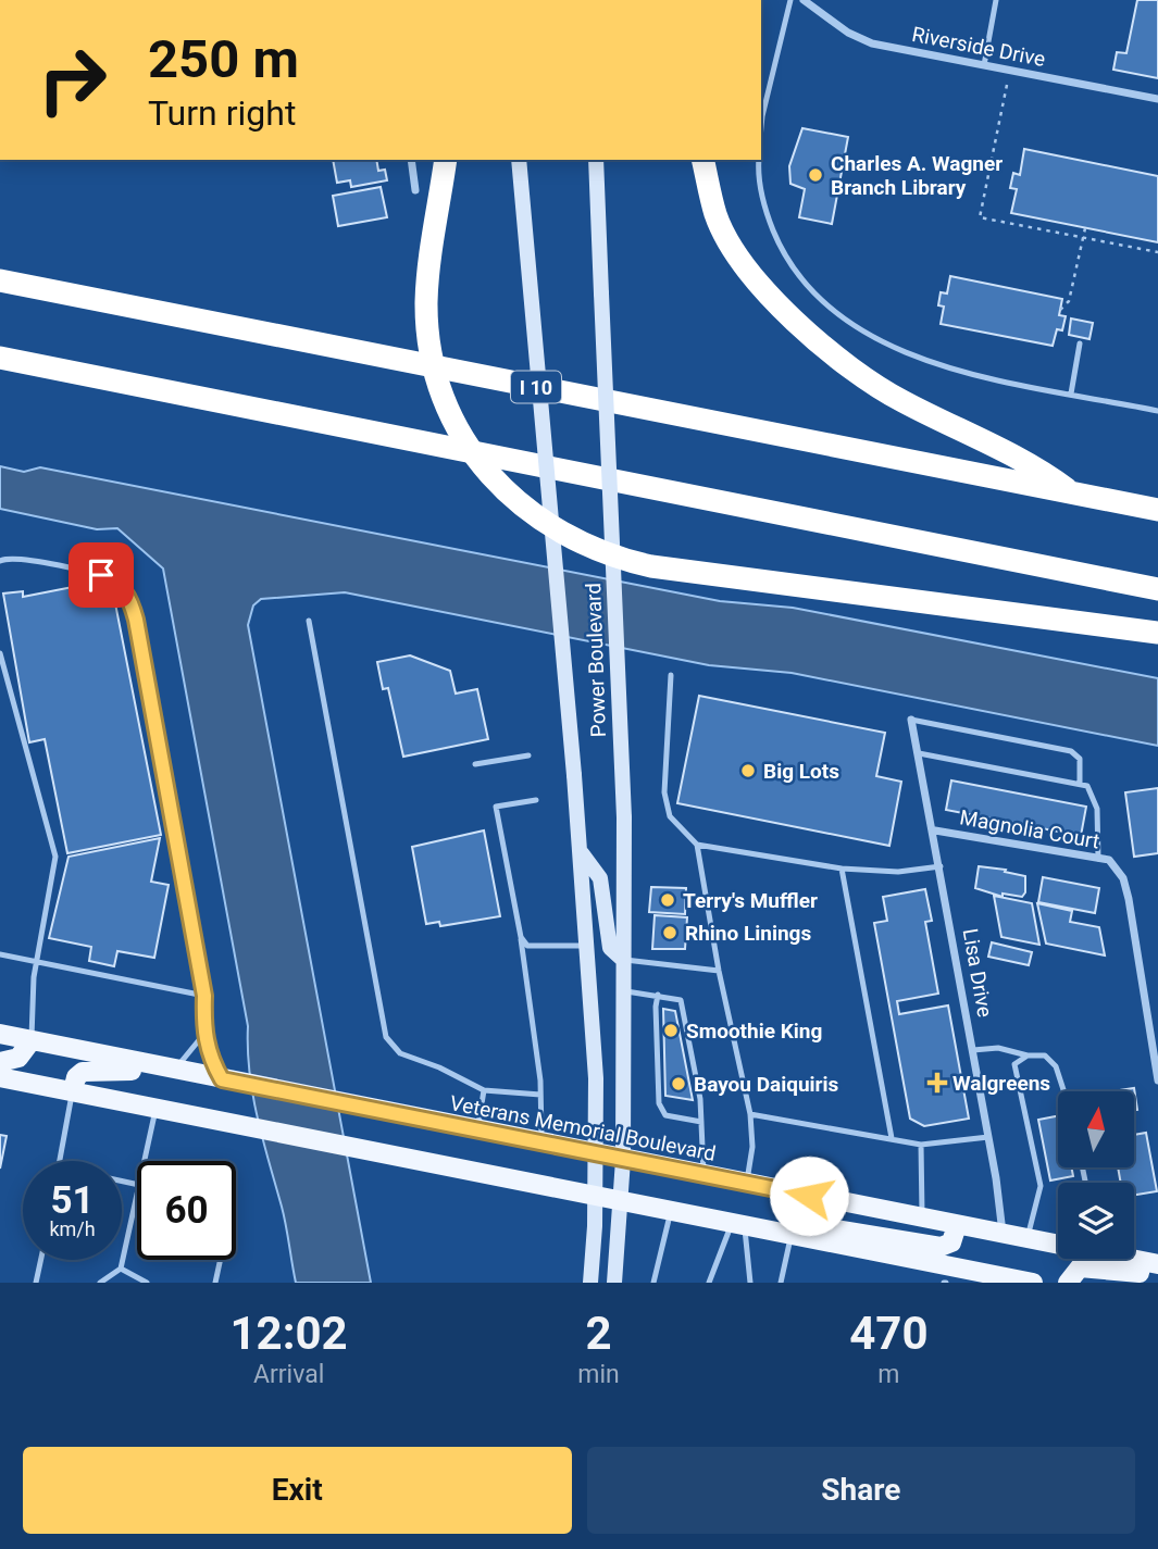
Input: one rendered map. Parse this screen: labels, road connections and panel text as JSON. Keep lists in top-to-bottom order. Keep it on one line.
{"streets":{"highway":["I 10"],"main road":["Power Boulevard","Veterans Memorial Boulevard"],"street":["Riverside Drive","Magnolia Court","Lisa Drive"]},"crossings":[["Power Boulevard","Veterans Memorial Boulevard"],["Magnolia Court","Lisa Drive"],["Lisa Drive","Veterans Memorial Boulevard"]],"places":{"other":["Charles A. Wagner Branch Library","Big Lots","Terry's Muffler","Rhino Linings","Smoothie King","Bayou Daiquiris"],"health":["Walgreens"]},"north":"top","page":{"turn":["250 m","Turn right"],"speed":"51 km/h","limit":"60","eta":["12:02","Arrival","2","min","470","m"],"buttons":["Exit","Share"]}}
